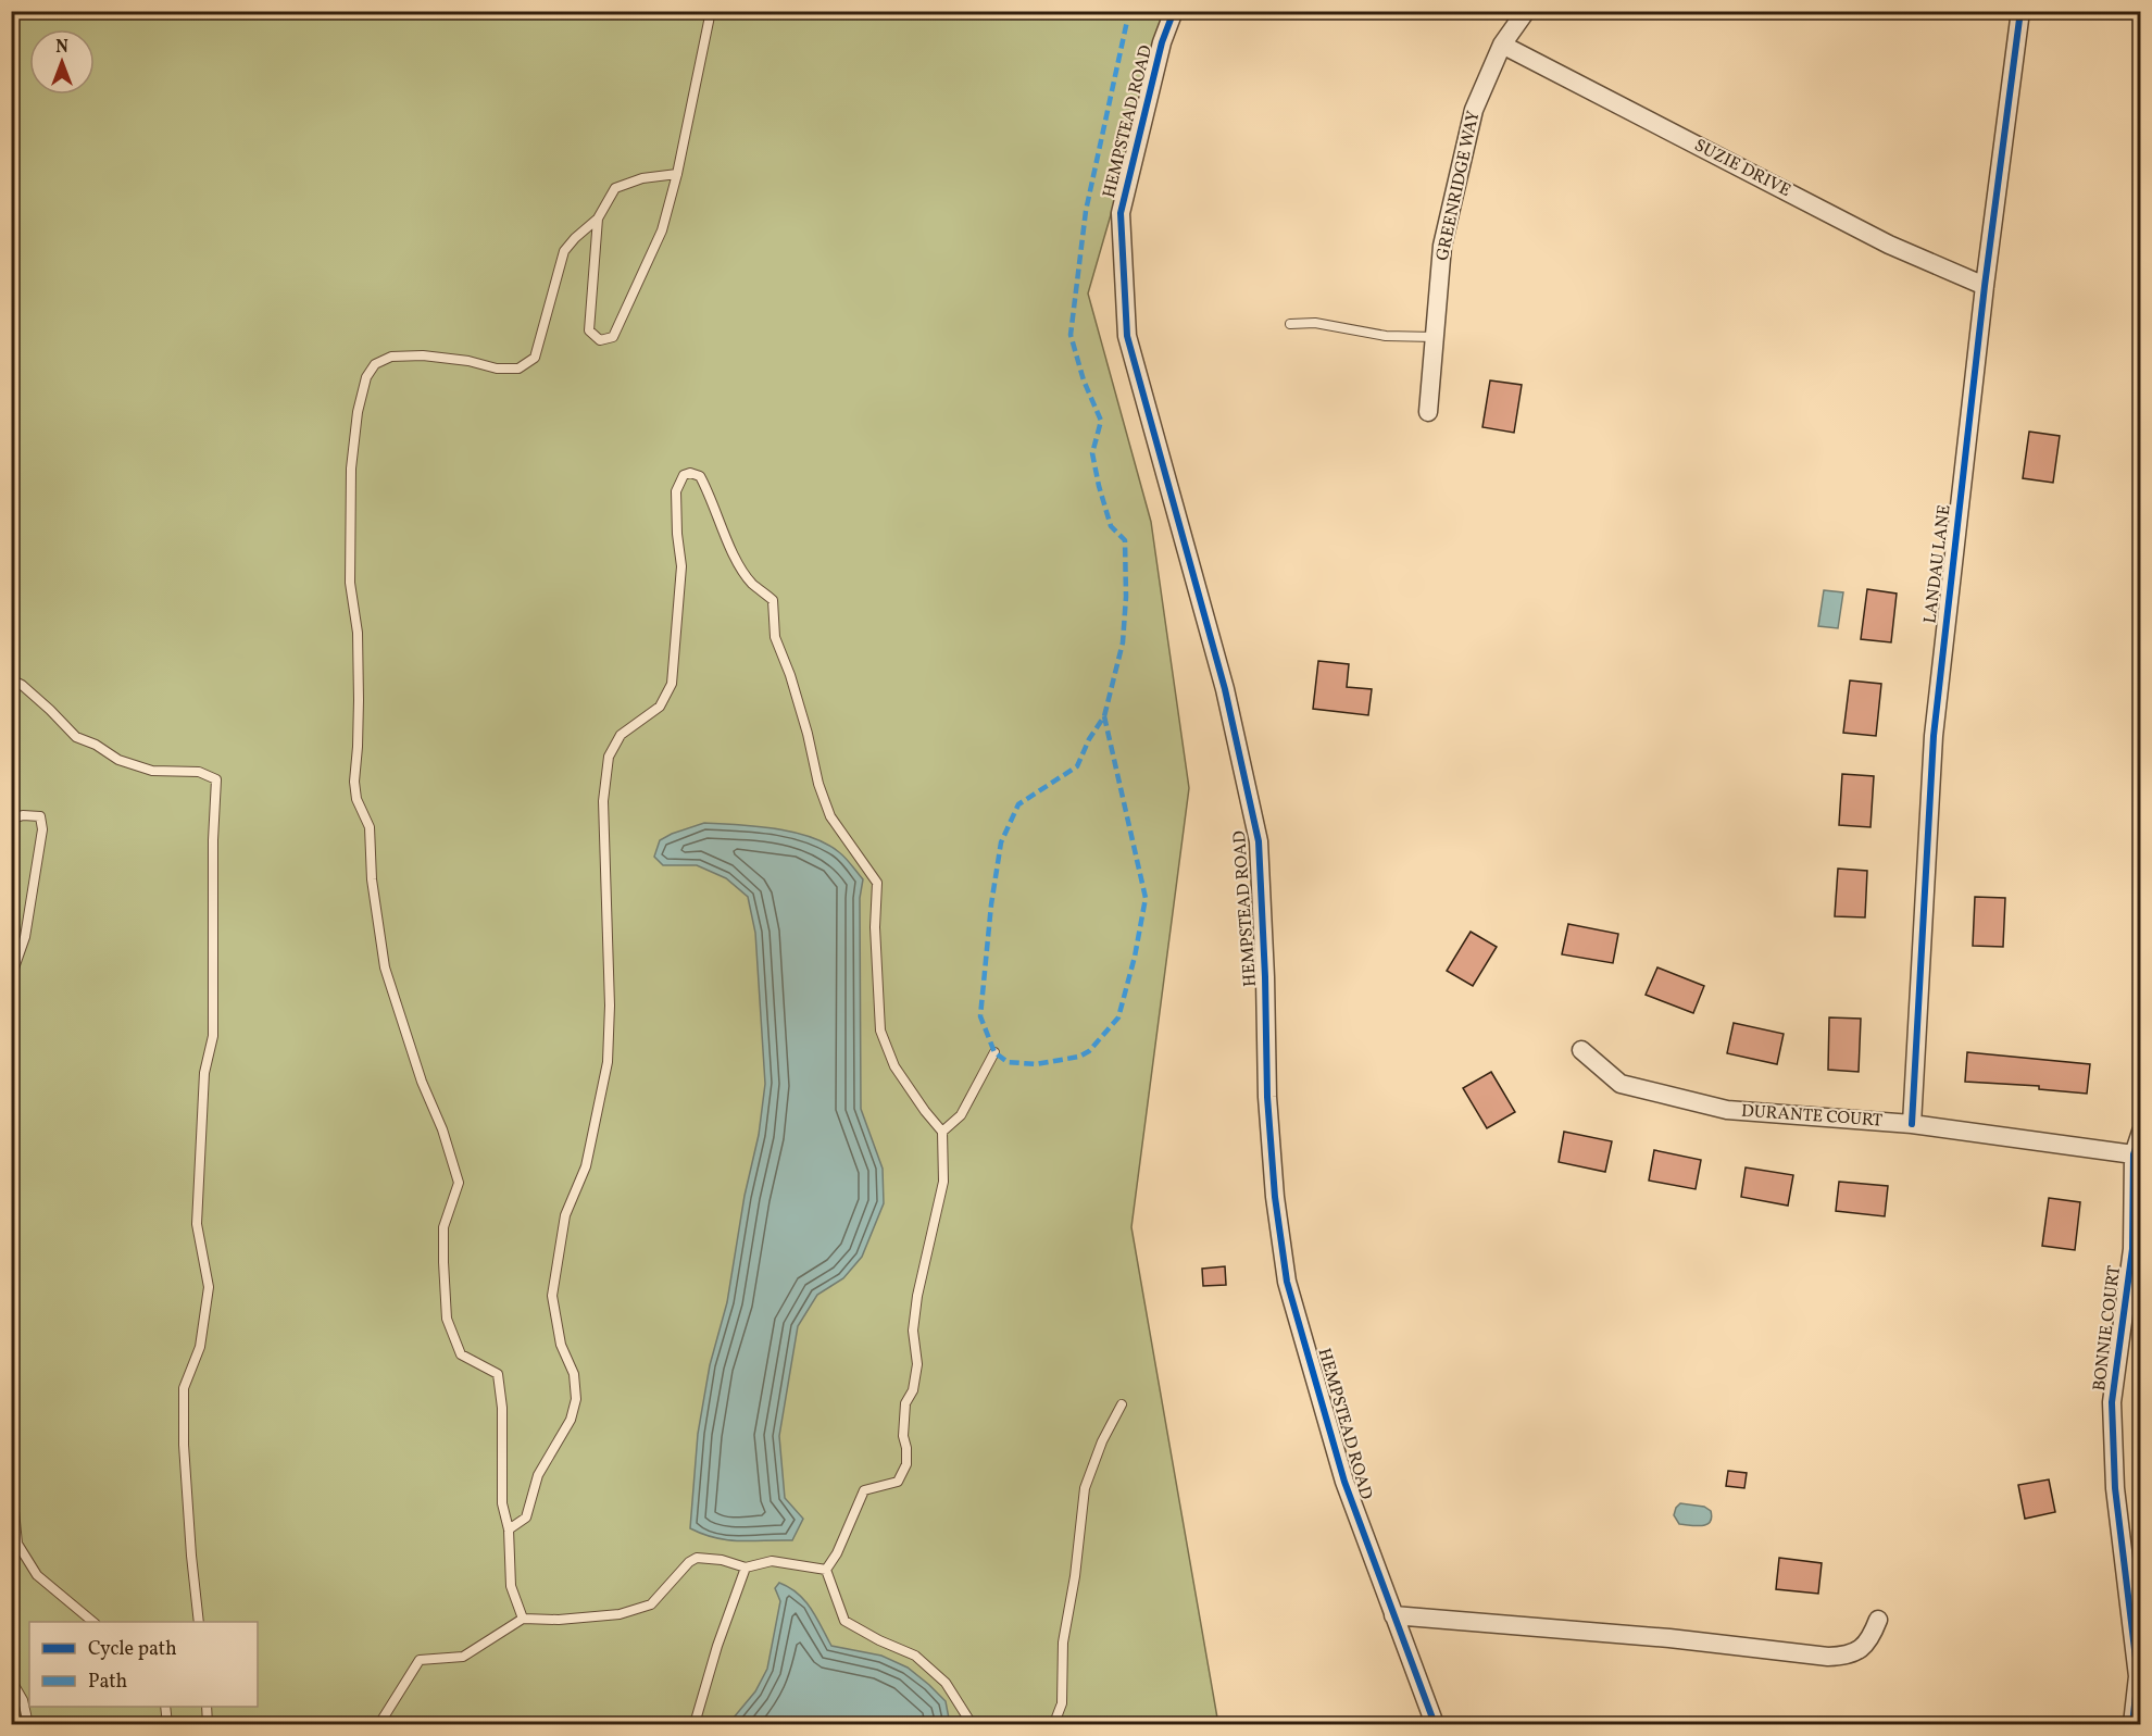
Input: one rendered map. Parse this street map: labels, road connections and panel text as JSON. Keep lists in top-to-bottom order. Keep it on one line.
{"streets":{"street":["HEMPSTEAD ROAD","SUZIE DRIVE","GREENRIDGE WAY","LANDAU LANE","DURANTE COURT","BONNIE COURT"]},"crossings":[["SUZIE DRIVE","GREENRIDGE WAY"],["SUZIE DRIVE","LANDAU LANE"],["LANDAU LANE","DURANTE COURT"],["DURANTE COURT","BONNIE COURT"]],"legend":["Cycle path","Path"],"north":"top"}
